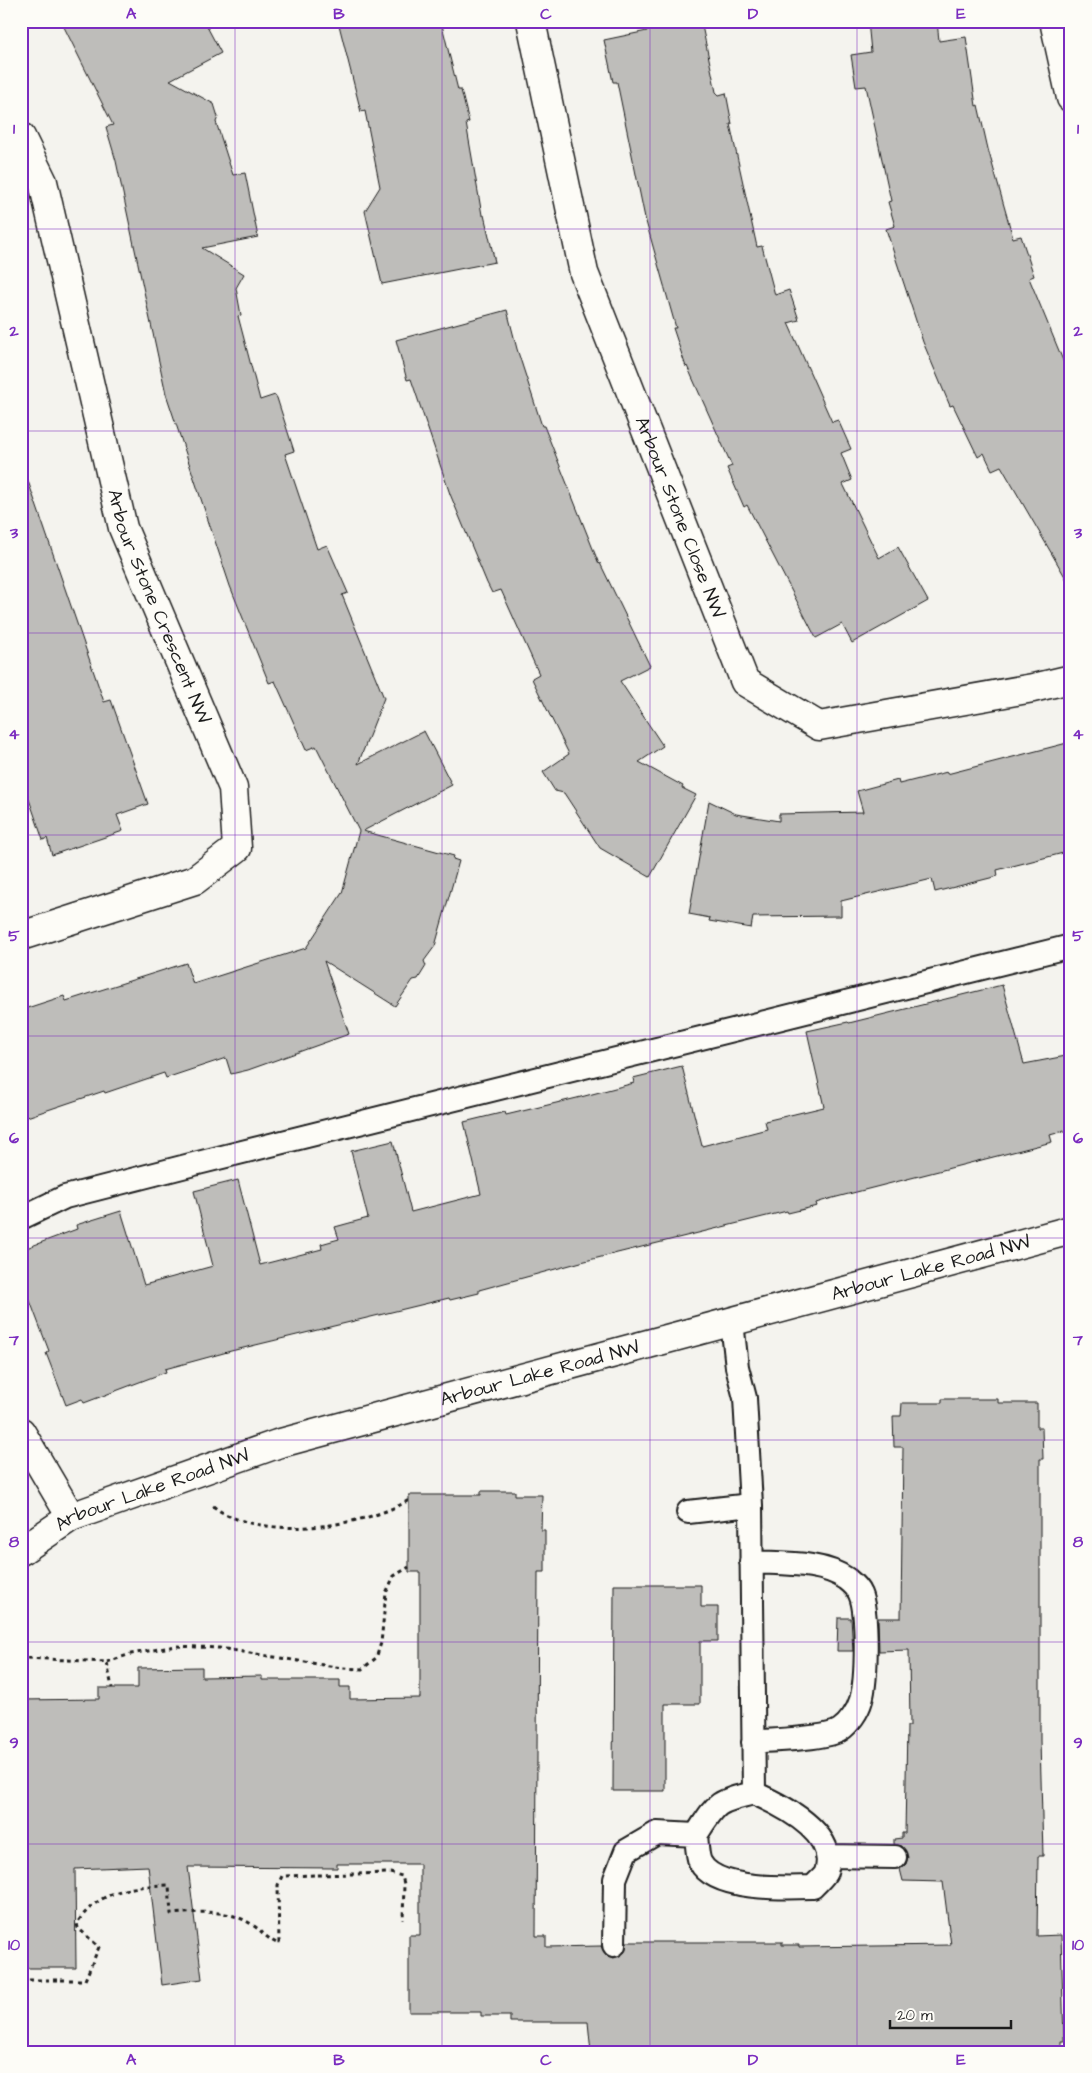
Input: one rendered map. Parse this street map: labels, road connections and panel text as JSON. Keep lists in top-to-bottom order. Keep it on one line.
{"streets":{"street":["Arbour Stone Close NW","Arbour Stone Crescent NW","Arbour Lake Road NW"]},"scale_bar":"20 m","grid":{"columns":["A","B","C","D","E"],"rows":["1","2","3","4","5","6","7","8","9","10"]}}
